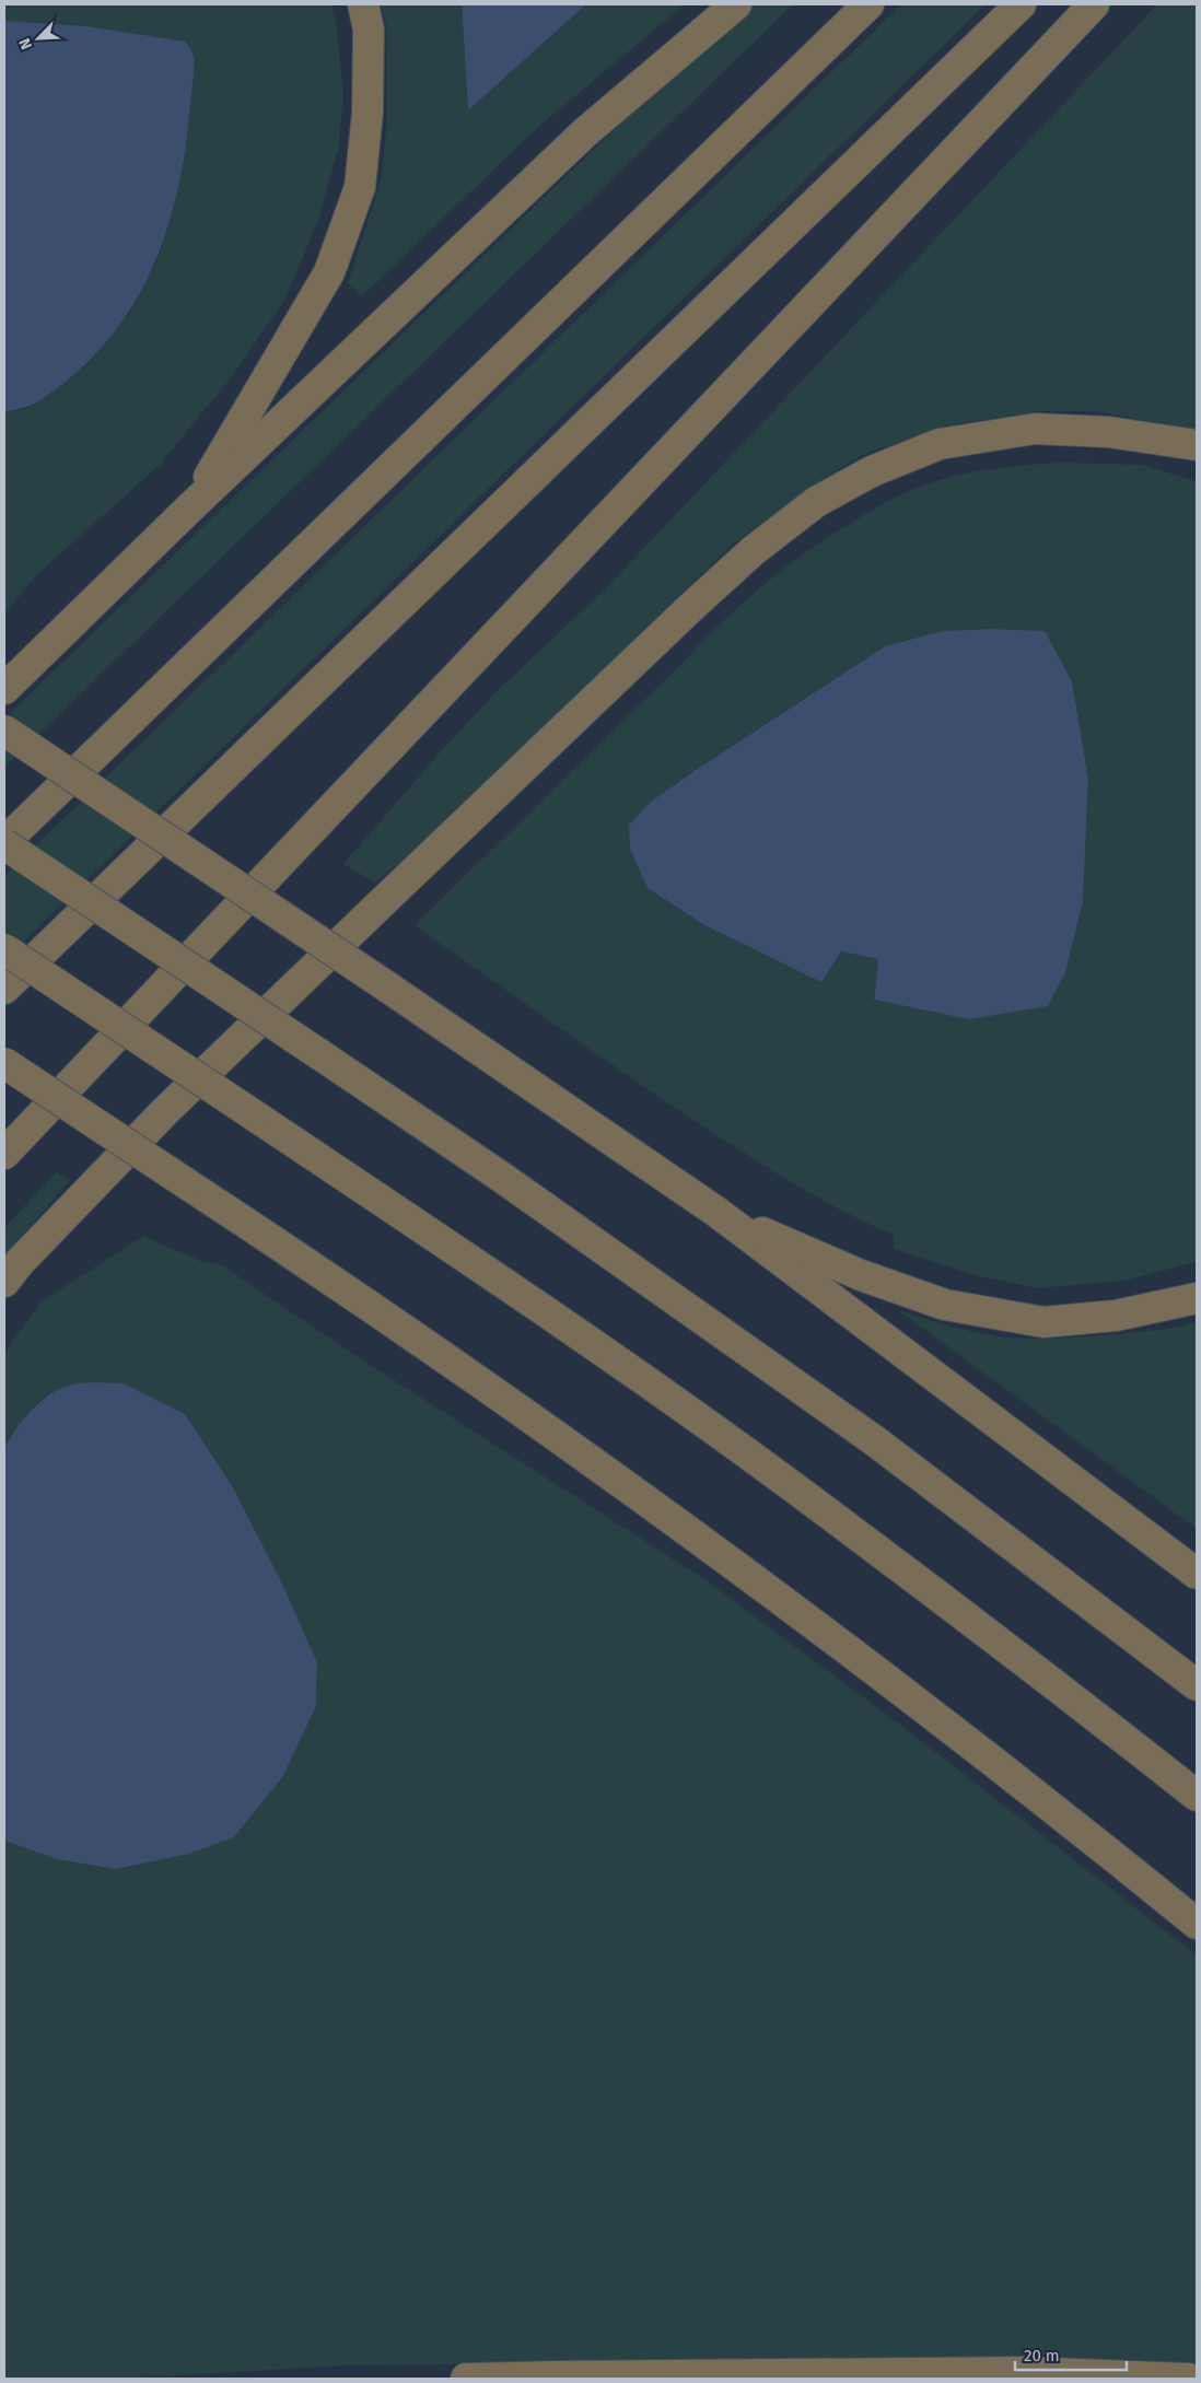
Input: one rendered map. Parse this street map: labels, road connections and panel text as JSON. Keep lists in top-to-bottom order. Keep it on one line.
{"scale_bar":"20 m","north":"bottom left"}
